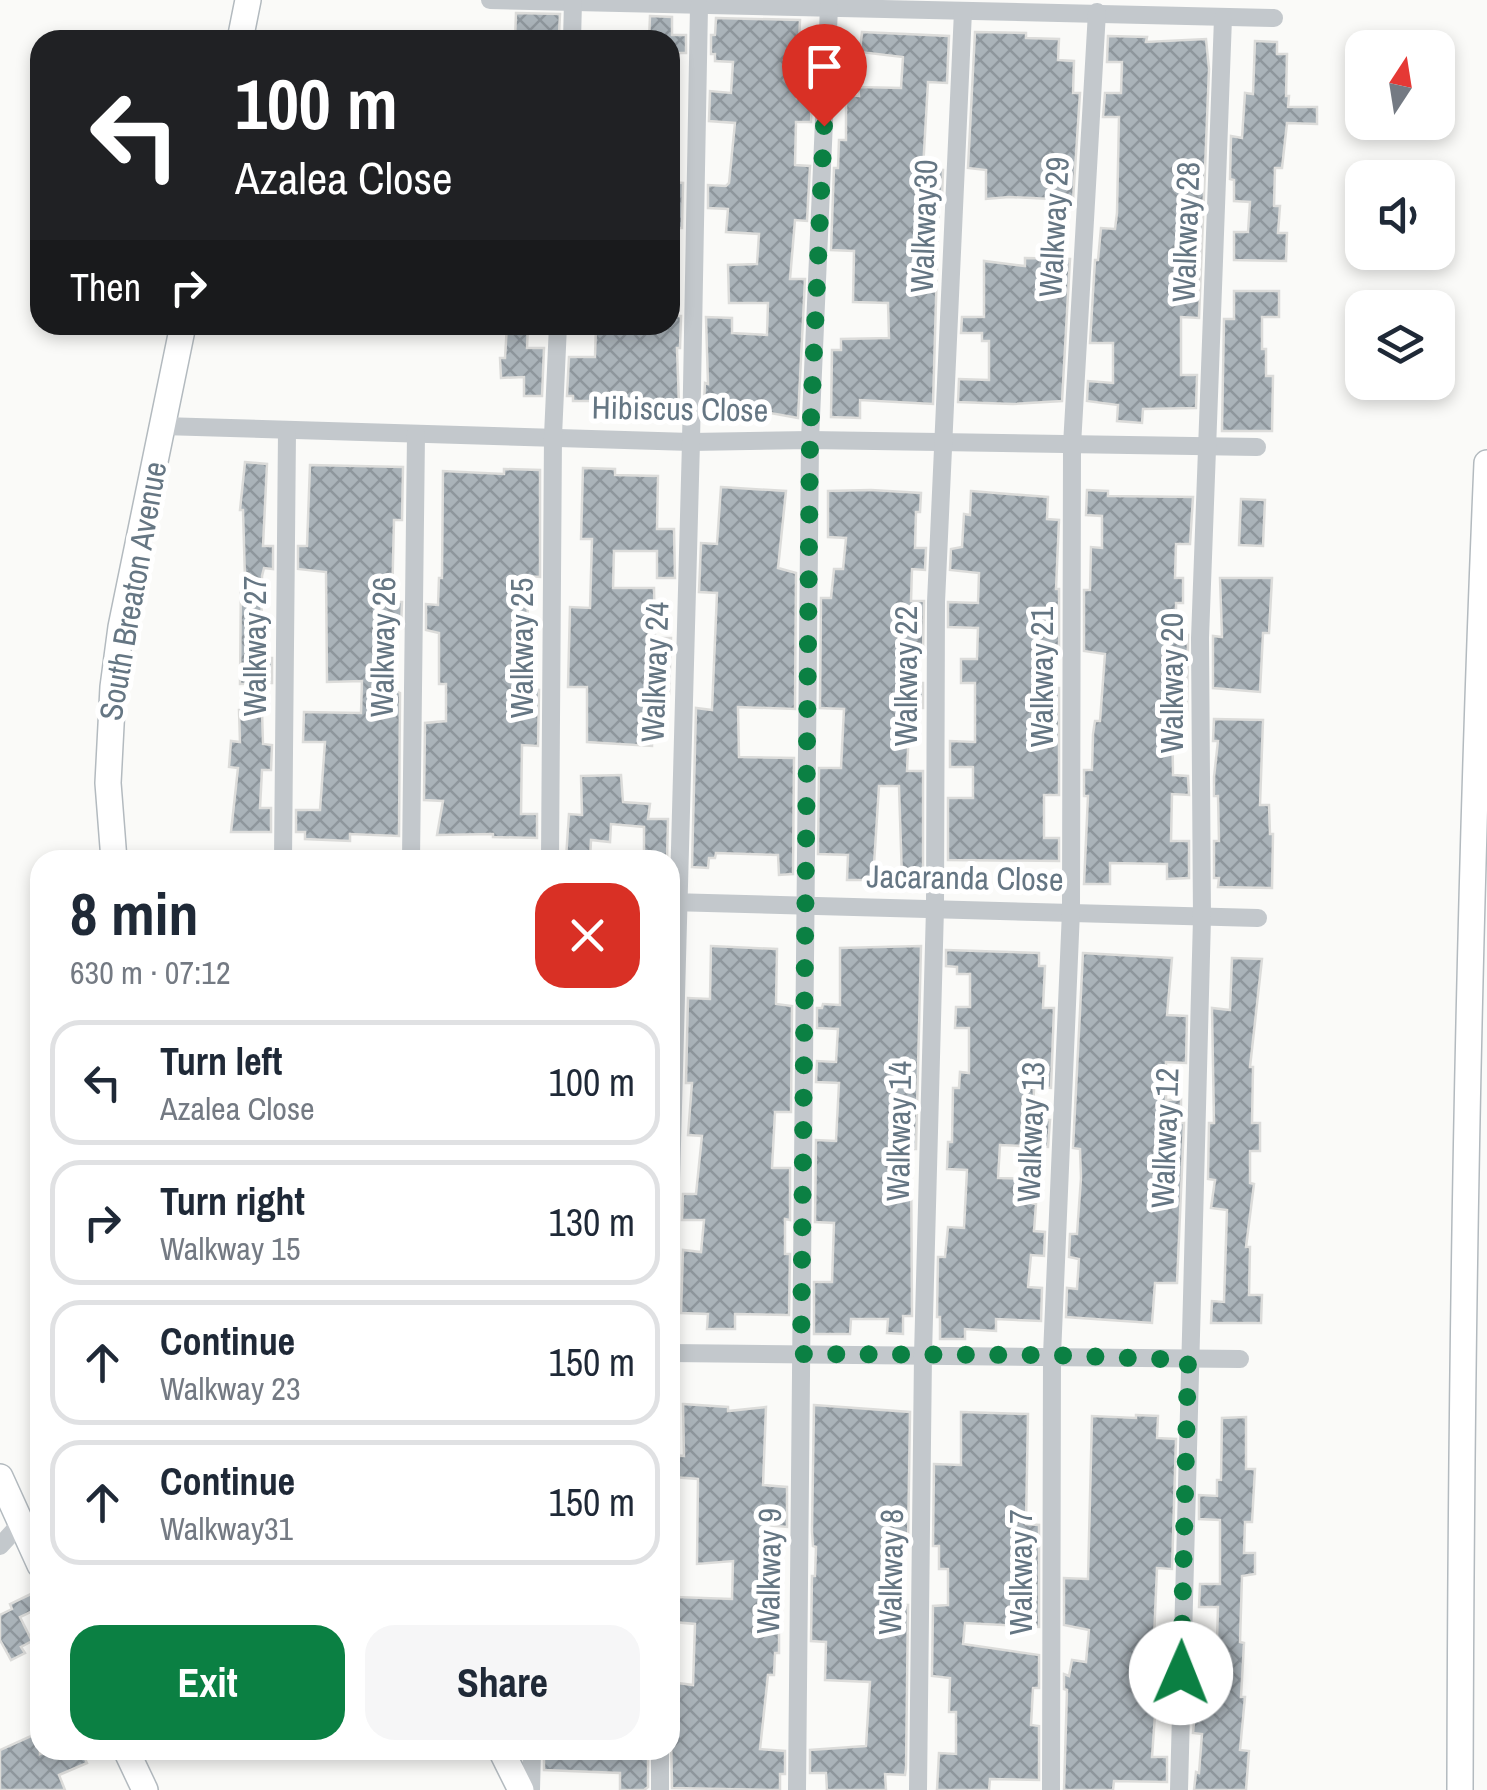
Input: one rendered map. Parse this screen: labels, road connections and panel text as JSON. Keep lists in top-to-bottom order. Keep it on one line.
{"streets":{"main road":["South Breaton Avenue"],"street":["Walkway30","Walkway 29","Walkway 28","Hibiscus Close","Walkway 27","Walkway 26","Walkway 25","Walkway 24","Walkway 22","Walkway 21","Walkway 20","Jacaranda Close","Walkway 14","Walkway 13","Walkway 12","Walkway 9","Walkway 8","Walkway 7"]},"crossings":[["Walkway30","Hibiscus Close"],["Walkway30","Walkway 22"],["Walkway 29","Hibiscus Close"],["Walkway 29","Walkway 21"],["Walkway 28","Hibiscus Close"],["Walkway 28","Walkway 20"],["Hibiscus Close","South Breaton Avenue"],["Hibiscus Close","Walkway 27"],["Hibiscus Close","Walkway 26"],["Hibiscus Close","Walkway 25"],["Hibiscus Close","Walkway 24"],["Hibiscus Close","Walkway 22"],["Hibiscus Close","Walkway 21"],["Hibiscus Close","Walkway 20"],["Hibiscus Close","Walkway 9"],["Walkway 22","Jacaranda Close"],["Walkway 22","Walkway 14"],["Walkway 21","Jacaranda Close"],["Walkway 21","Walkway 13"],["Walkway 20","Jacaranda Close"],["Walkway 20","Walkway 12"],["Jacaranda Close","Walkway 14"],["Jacaranda Close","Walkway 13"],["Jacaranda Close","Walkway 12"],["Jacaranda Close","Walkway 9"],["Walkway 14","Walkway 8"],["Walkway 13","Walkway 7"]],"north":"top","page":{"turn":["100 m","Azalea Close"],"then":"Then","heading":["8 min","630 m · 07:12"],"list":[{"name":"Turn left","note":"Azalea Close","value":"100 m"},{"name":"Turn right","note":"Walkway 15","value":"130 m"},{"name":"Continue","note":"Walkway 23","value":"150 m"},{"name":"Continue","note":"Walkway31","value":"150 m"}],"buttons":["Exit","Share"]}}
